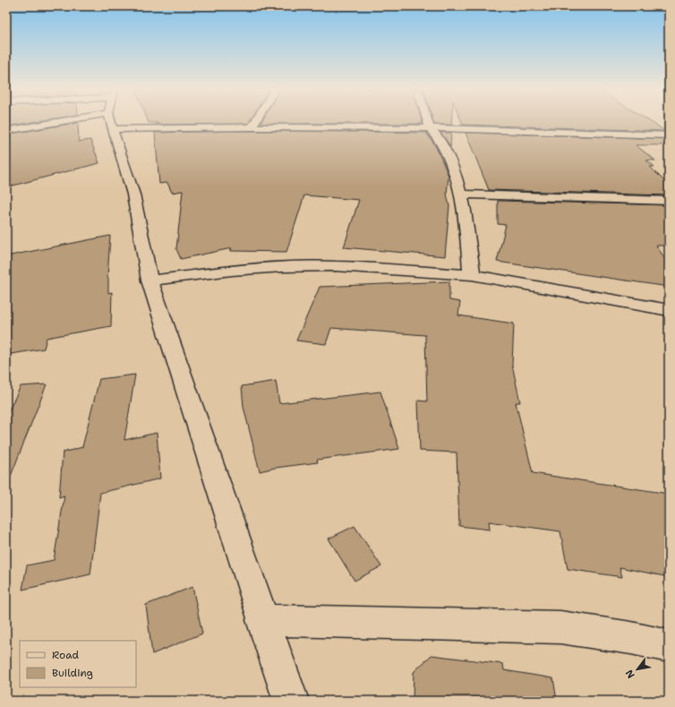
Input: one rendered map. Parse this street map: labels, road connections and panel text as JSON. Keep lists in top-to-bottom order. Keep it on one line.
{"legend":["Road","Building"],"north":"bottom left"}
